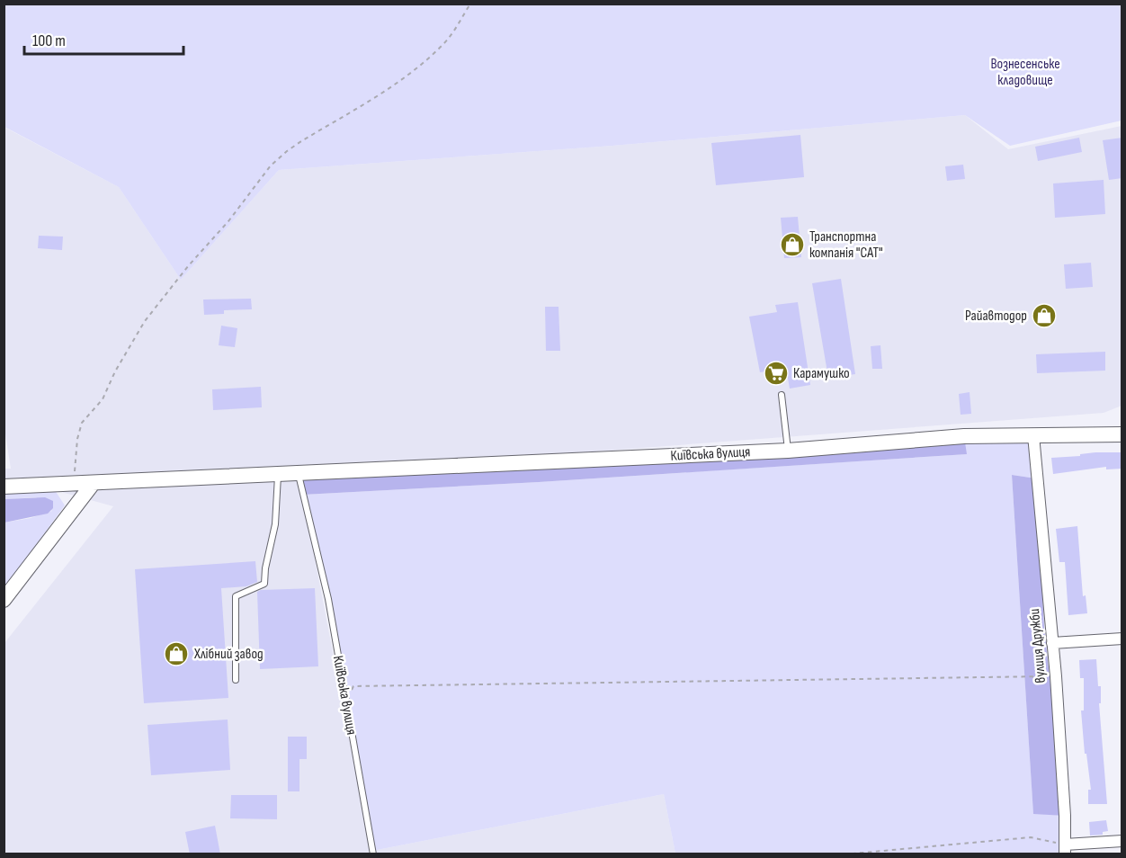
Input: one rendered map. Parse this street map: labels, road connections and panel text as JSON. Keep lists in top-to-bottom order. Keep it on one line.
{"streets":{"main road":["Київська вулиця"],"street":["вулиця Дружби"]},"crossings":[["Київська вулиця","вулиця Дружби"]],"parks":["Вознесенське кладовище"],"places":{"shop":["Транспортна компанія \"САТ\"","Райавтодор","Хлібний завод"],"supermarket":["Карамушко"]},"scale_bar":"100 m"}
